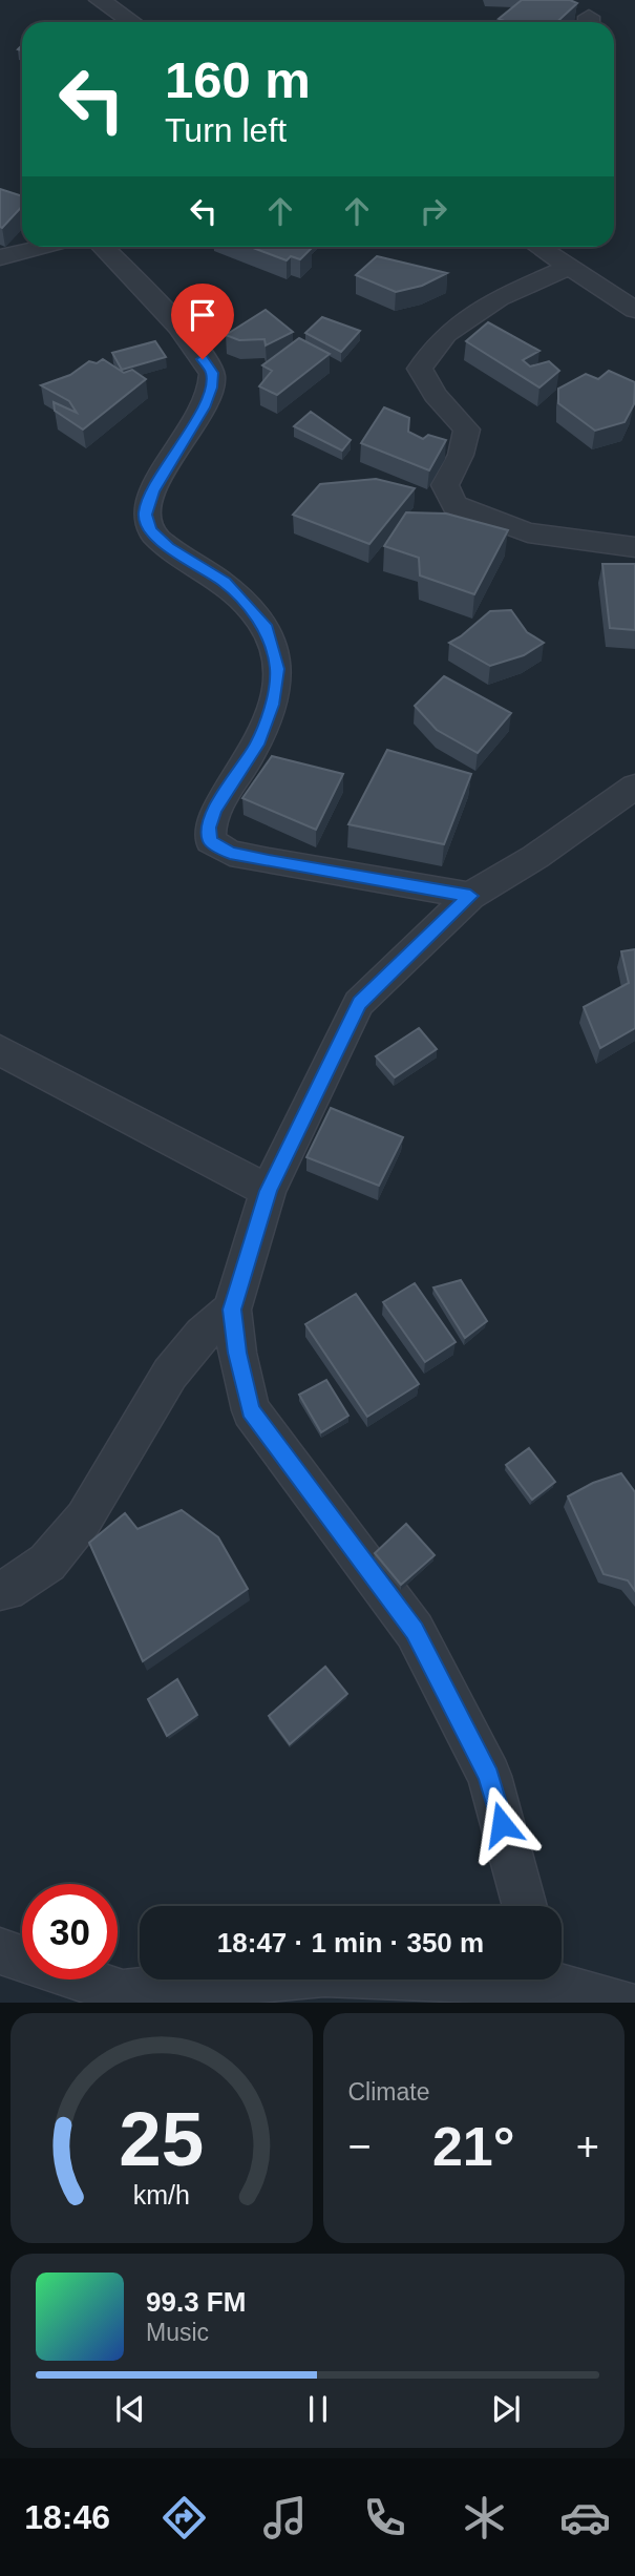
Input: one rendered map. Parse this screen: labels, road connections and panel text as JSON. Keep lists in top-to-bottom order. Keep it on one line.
{"page":{"turn":["160 m","Turn left"],"limit":"30","trip":"18:47 · 1 min · 350 m","tile":"Climate","heat":["−","21°","+"],"song":["99.3 FM","Music"],"tabs":"18:46","gauge":["25","km/h"]}}
